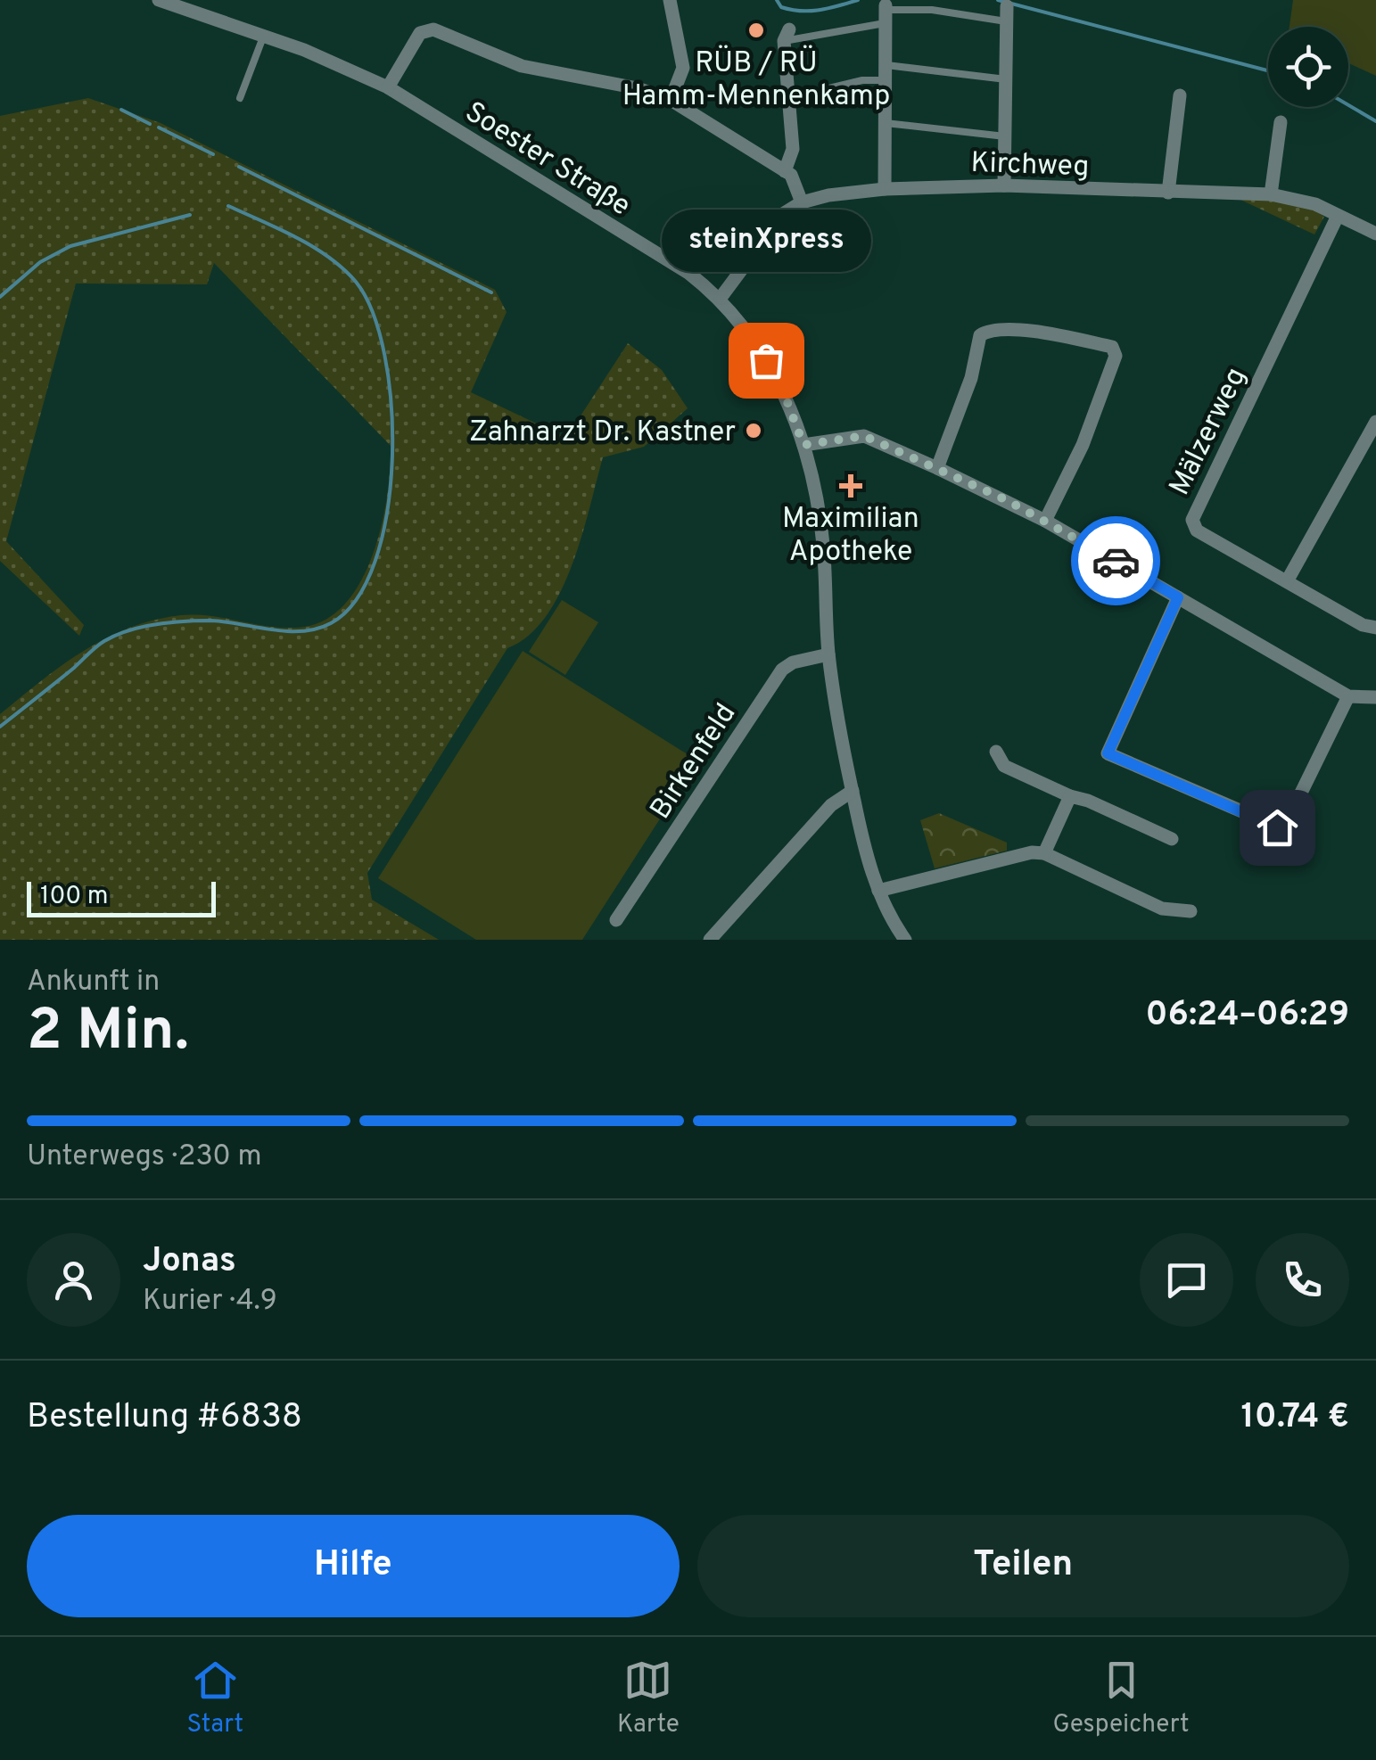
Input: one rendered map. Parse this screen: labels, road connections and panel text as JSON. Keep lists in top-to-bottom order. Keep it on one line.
{"streets":{"street":["Soester Straße","Kirchweg","Mälzerweg","Birkenfeld"]},"crossings":[["Soester Straße","Birkenfeld"],["Kirchweg","Mälzerweg"]],"places":{"other":["RÜB / RÜ Hamm-Mennenkamp","steinXpress","Zahnarzt Dr. Kastner"],"health":["Maximilian Apotheke"]},"scale_bar":"100 m","page":{"bubble":"steinXpress","scale":"100 m","heading":["2 Min.","Ankunft in","06:24–06:29"],"panel":["Jonas","Kurier · 4.9","Bestellung #6838","10.74 €"],"bar":"Unterwegs · 230 m","buttons":["Hilfe","Teilen"],"tabs":["Start","Karte","Gespeichert"]}}
